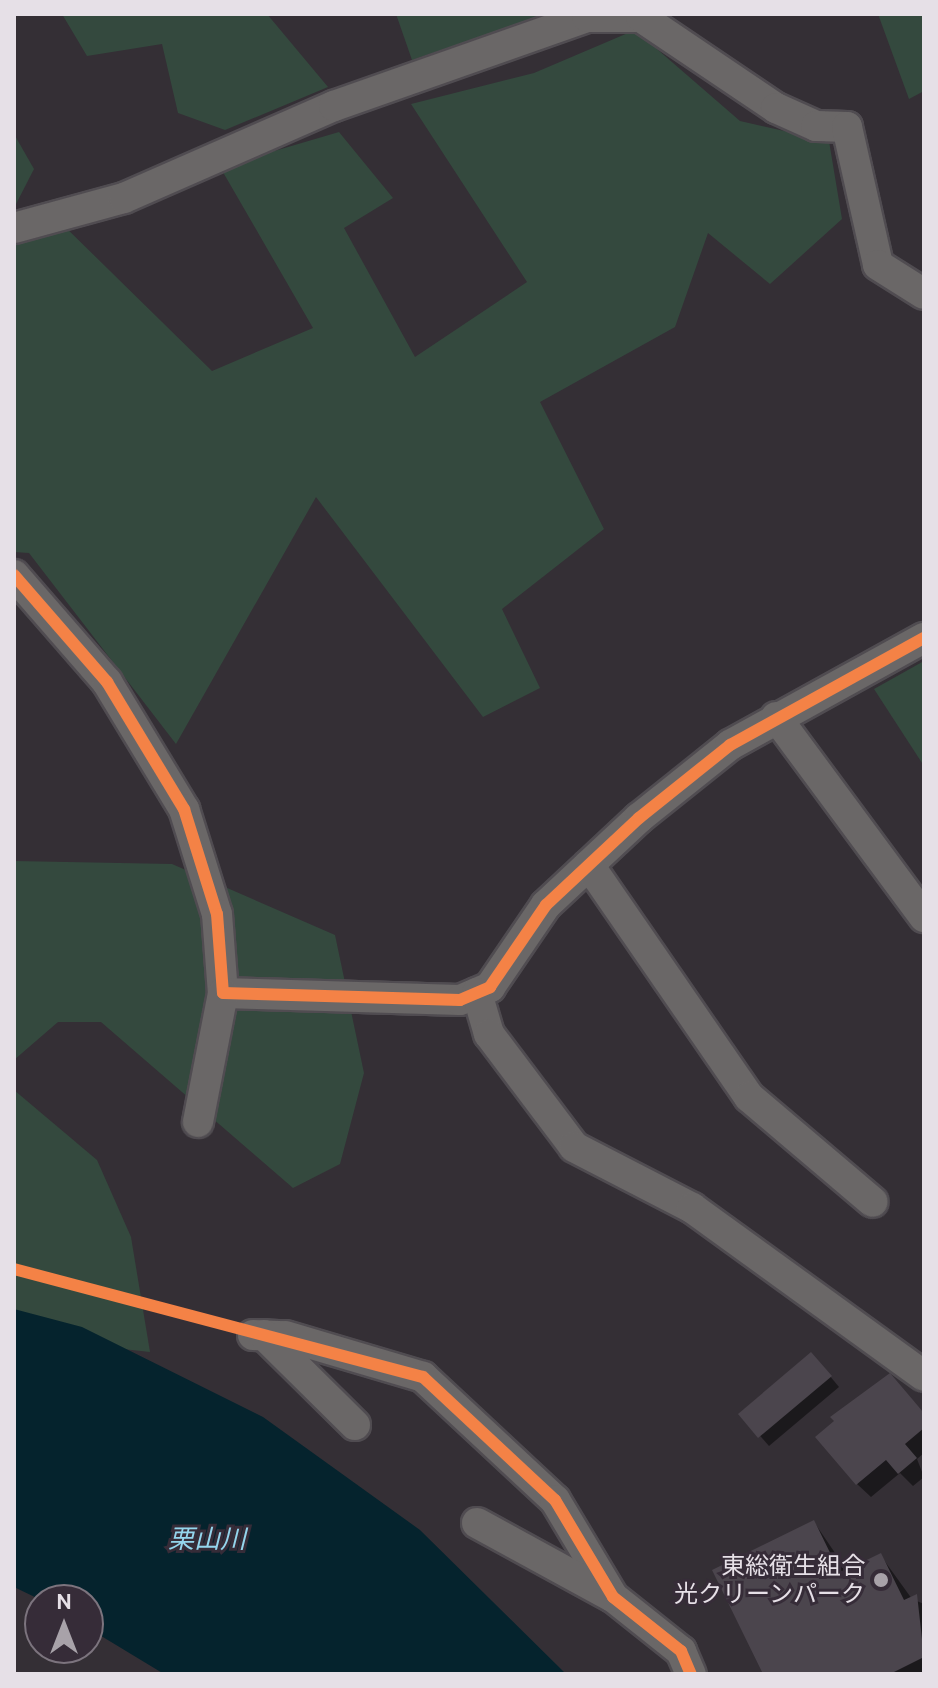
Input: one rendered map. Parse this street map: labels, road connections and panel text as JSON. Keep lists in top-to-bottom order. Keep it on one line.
{"water":["栗山川"],"places":["東総衛生組合 光クリーンパーク"],"north":"top"}
